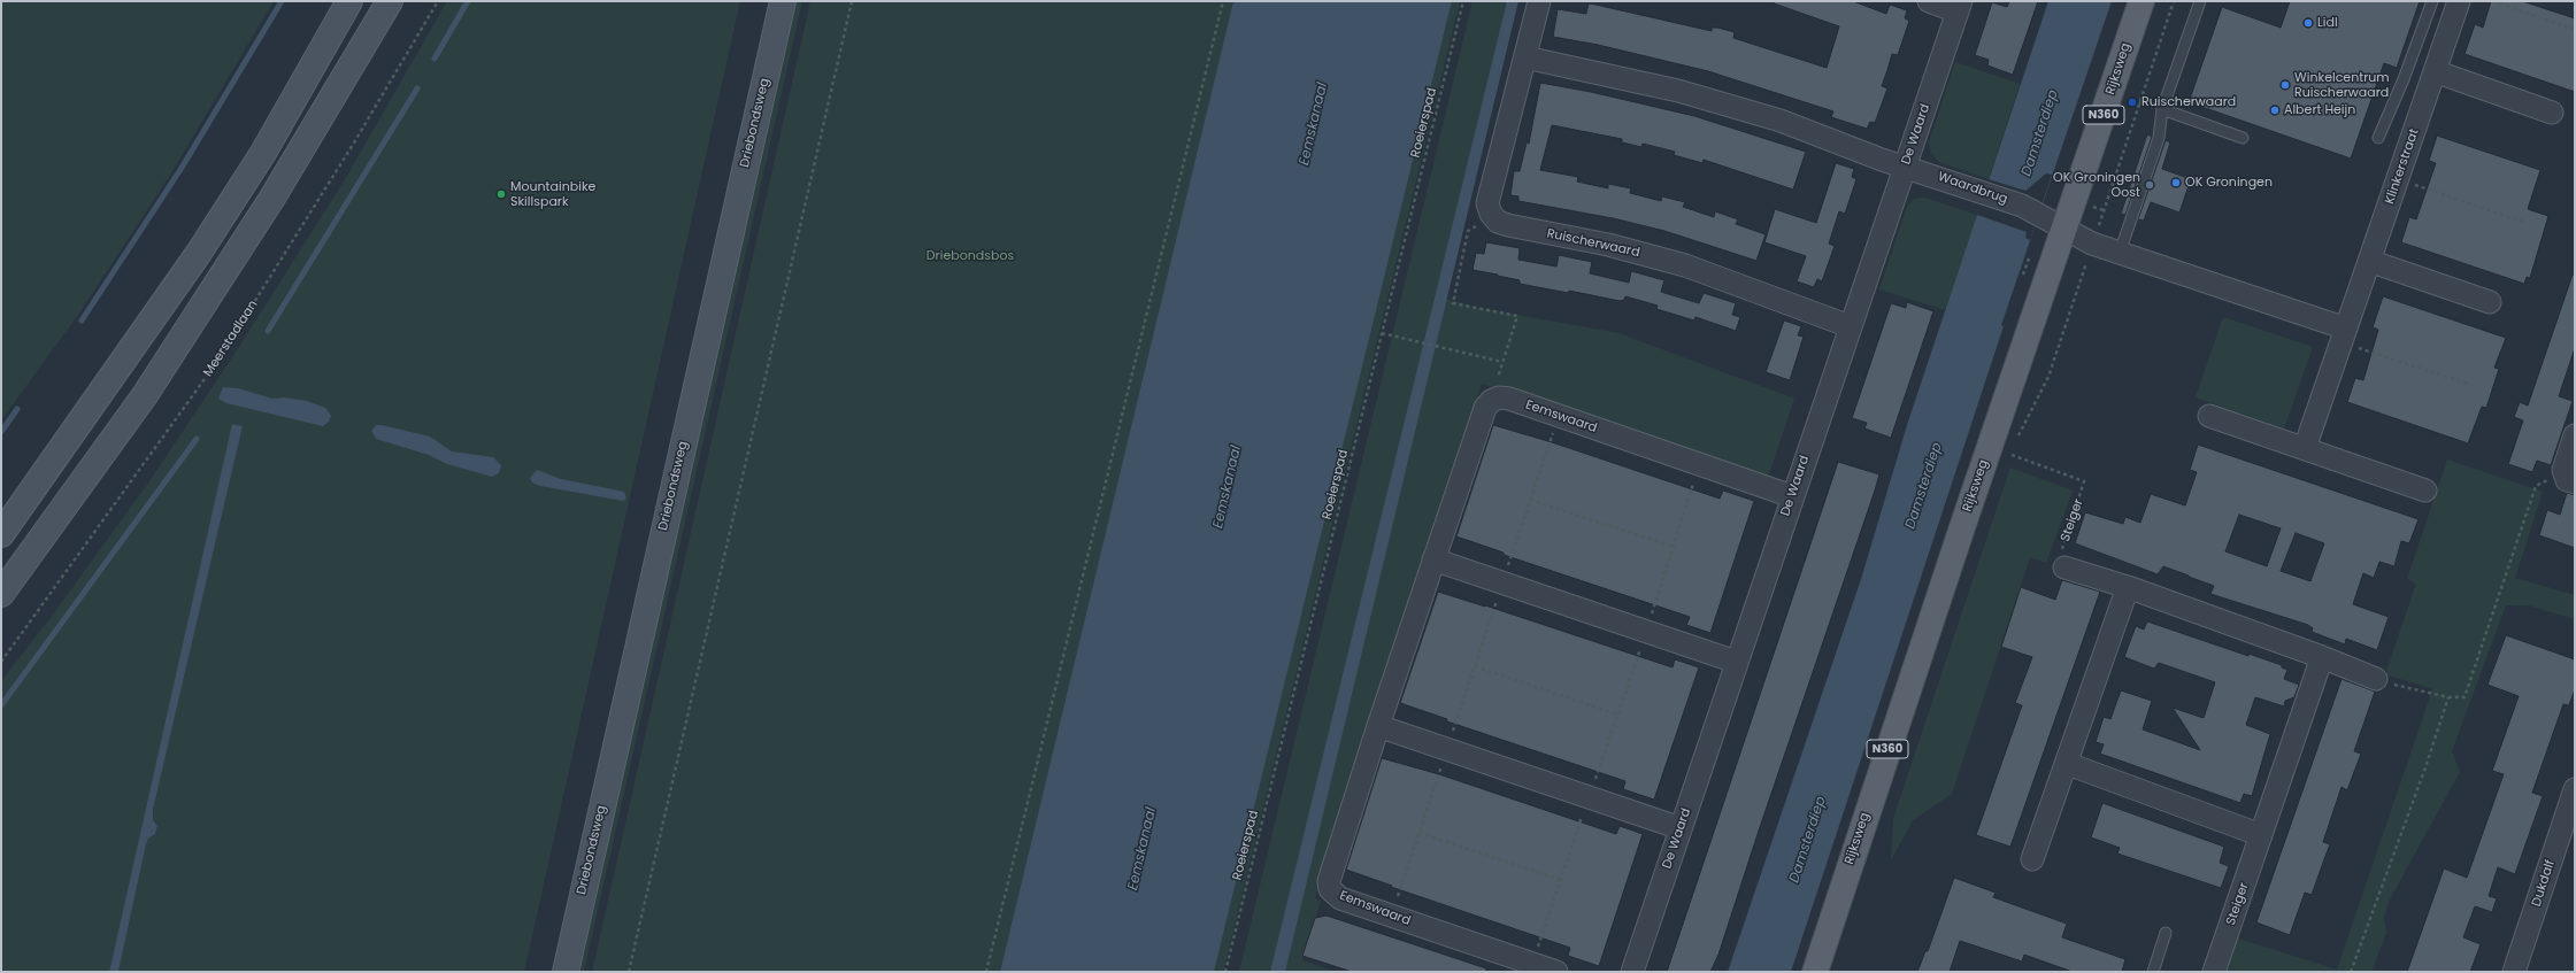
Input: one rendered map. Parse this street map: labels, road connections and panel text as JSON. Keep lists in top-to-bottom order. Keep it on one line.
{"streets":{"main road":["Rijksweg","N360","Driebondsweg"],"street":["De Waard","Klinkerstraat","Waardbrug","Ruischerwaard","Eemswaard","Steiger","Dukdalf"],"path":["Roeierspad","Meerstadlaan"]},"crossings":[["Rijksweg","Waardbrug"],["De Waard","Waardbrug"],["De Waard","Ruischerwaard"],["De Waard","Eemswaard"]],"water":["Eemskanaal","Damsterdiep"],"parks":["Driebondsbos"],"places":["Lidl","Winkelcentrum Ruischerwaard","Ruischerwaard","Albert Heijn","OK Groningen","OK Groningen Oost","Mountainbike Skillspark"]}
